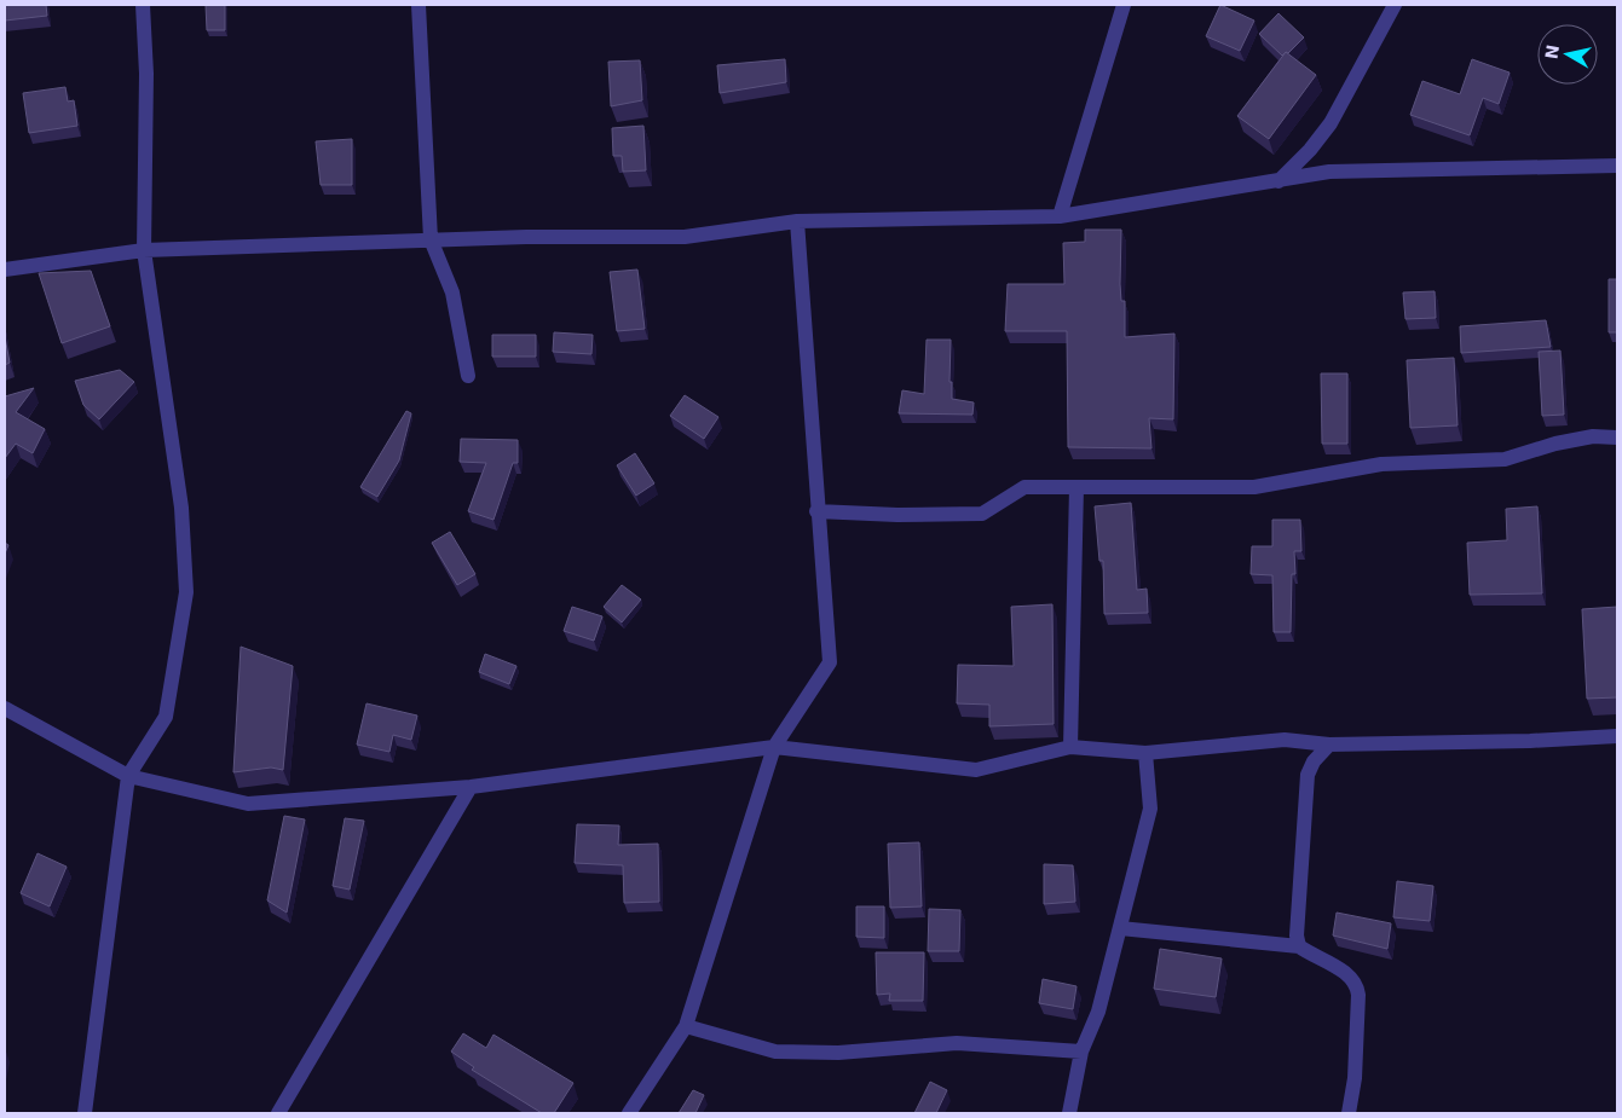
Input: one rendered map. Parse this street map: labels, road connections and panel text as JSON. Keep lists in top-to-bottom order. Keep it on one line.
{"north":"left"}
